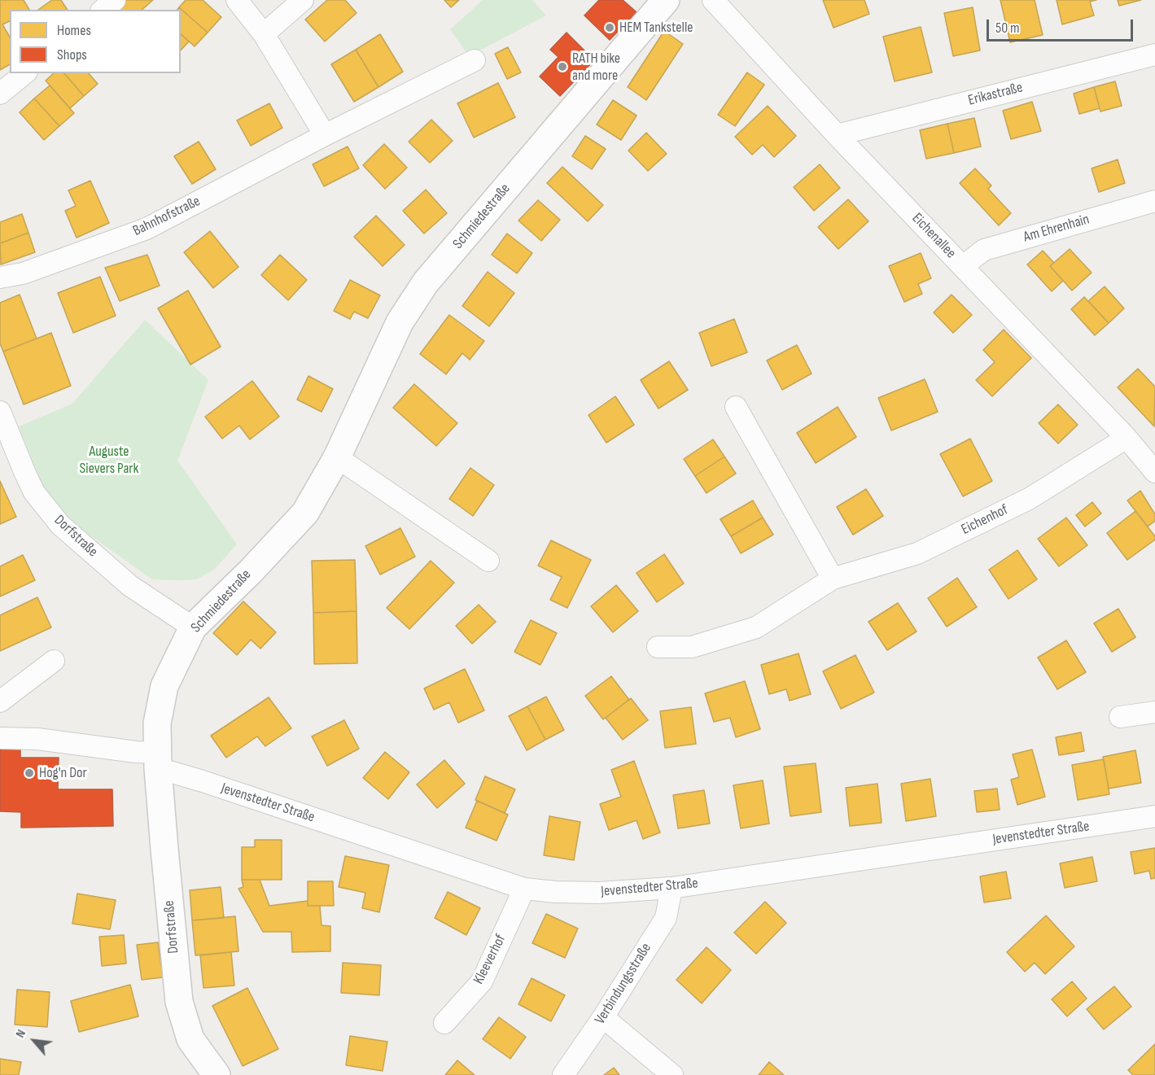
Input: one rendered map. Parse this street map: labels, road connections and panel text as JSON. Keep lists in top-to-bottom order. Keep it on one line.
{"streets":{"street":["Erikastraße","Bahnhofstraße","Schmiedestraße","Am Ehrenhain","Eichenallee","Eichenhof","Dorfstraße","Jevenstedter Straße","Kleeverhof","Verbindungsstraße"]},"crossings":[["Erikastraße","Eichenallee"],["Schmiedestraße","Dorfstraße"],["Schmiedestraße","Jevenstedter Straße"],["Am Ehrenhain","Eichenallee"],["Eichenallee","Eichenhof"],["Dorfstraße","Jevenstedter Straße"],["Jevenstedter Straße","Kleeverhof"],["Jevenstedter Straße","Verbindungsstraße"]],"parks":["Auguste Sievers Park"],"places":["HEM Tankstelle","RATH bike and more","Hog'n Dor"],"legend":["Homes","Shops"],"scale_bar":"50 m","north":"top left"}
